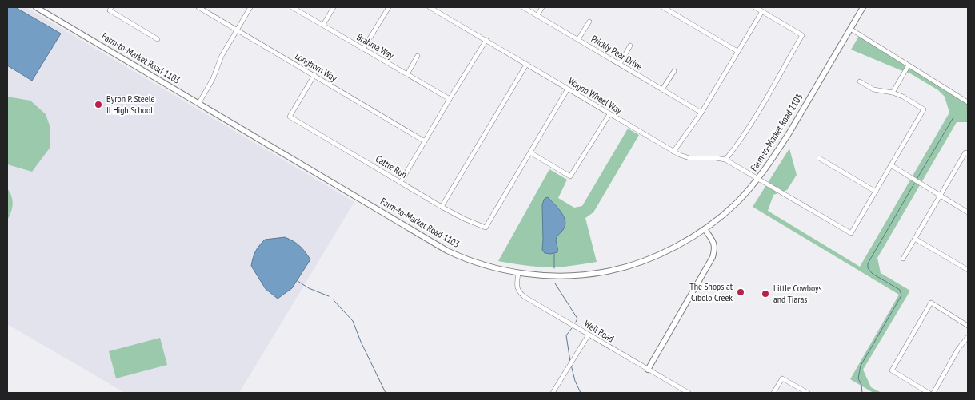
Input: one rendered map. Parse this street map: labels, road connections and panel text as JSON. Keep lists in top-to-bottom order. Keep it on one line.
{"streets":{"main road":["Farm-to-Market Road 1103"],"street":["Brahma Way","Prickly Pear Drive","Longhorn Way","Wagon Wheel Way","Cattle Run","Weil Road"]},"crossings":[["Farm-to-Market Road 1103","Wagon Wheel Way"],["Farm-to-Market Road 1103","Weil Road"],["Longhorn Way","Cattle Run"]],"places":["Byron P. Steele II High School","The Shops at Cibolo Creek","Little Cowboys and Tiaras"]}
